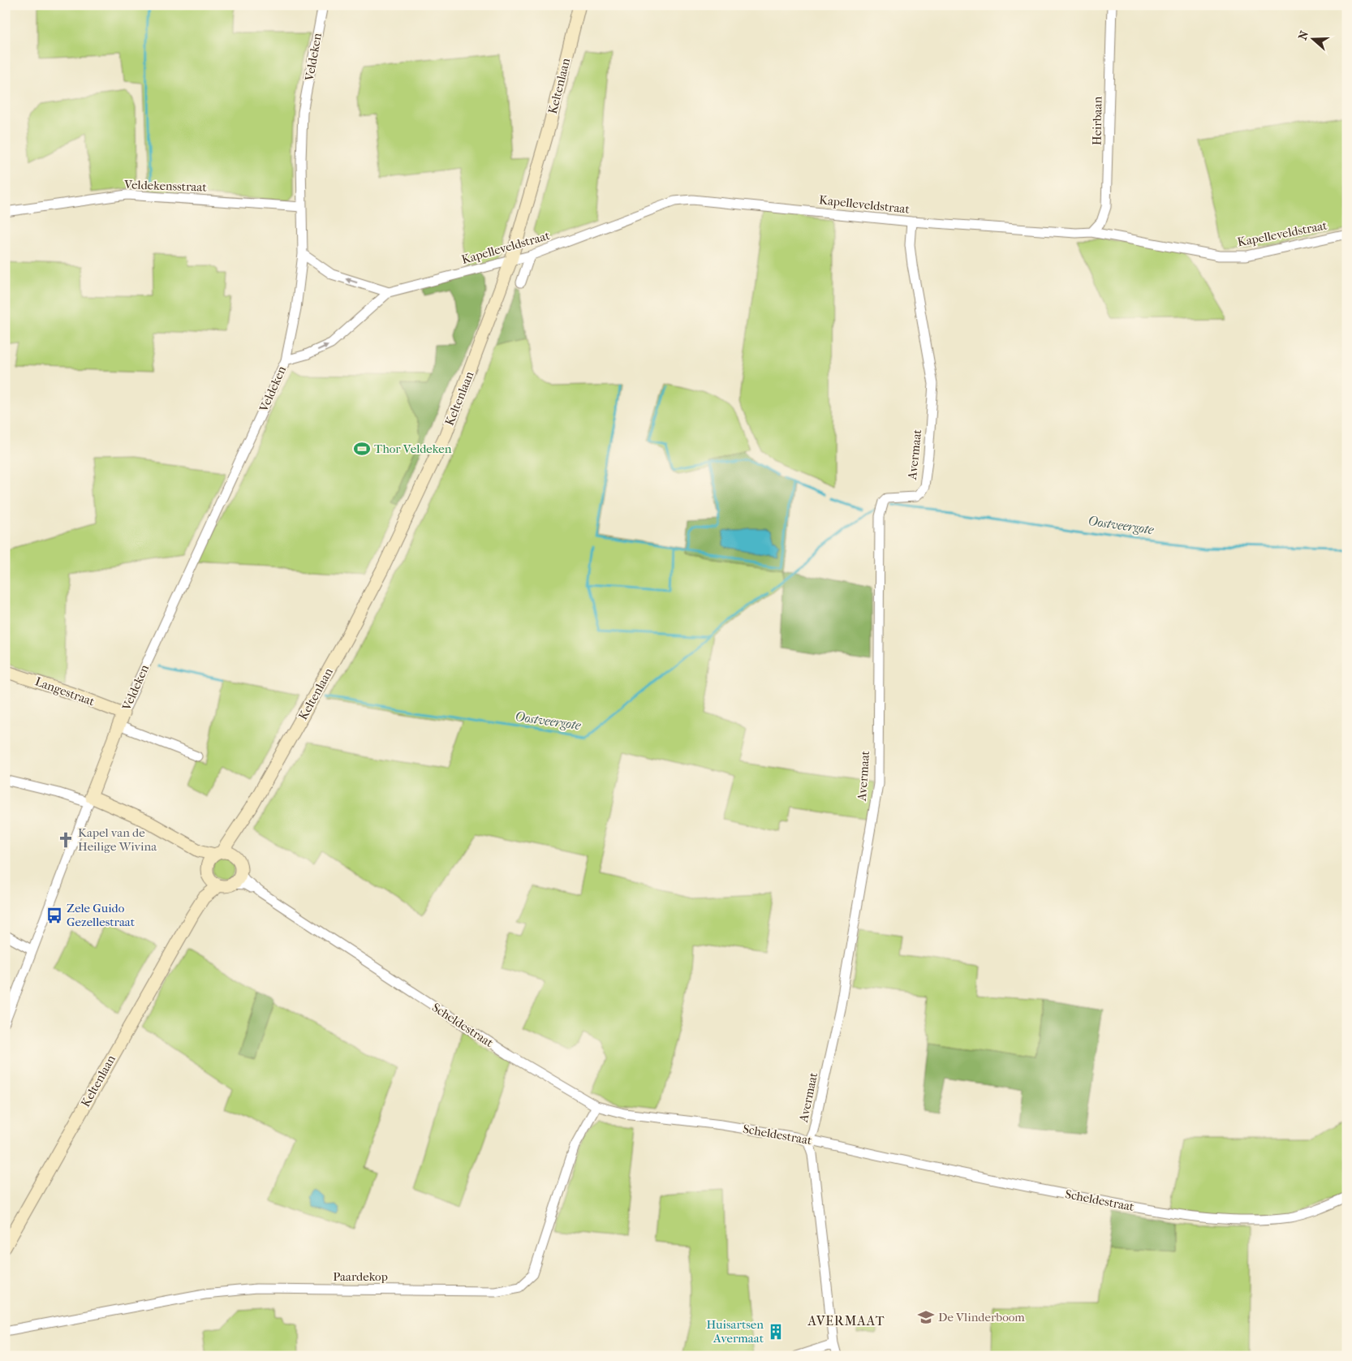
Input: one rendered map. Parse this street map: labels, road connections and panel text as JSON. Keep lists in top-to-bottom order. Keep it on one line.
{"streets":{"main road":["Veldeken","Keltenlaan","Langestraat"],"street":["Heirbaan","Veldekensstraat","Kapelleveldstraat","Avermaat","Scheldestraat","Paardekop"]},"crossings":[["Veldeken","Veldekensstraat"],["Veldeken","Kapelleveldstraat"],["Veldeken","Langestraat"],["Keltenlaan","Kapelleveldstraat"],["Keltenlaan","Scheldestraat"],["Heirbaan","Kapelleveldstraat"],["Kapelleveldstraat","Avermaat"],["Avermaat","Scheldestraat"],["Scheldestraat","Paardekop"]],"districts":["AVERMAAT"],"water":["Oostveergote"],"places":{"sports":["Thor Veldeken"],"church":["Kapel van de Heilige Wivina"],"bus stop":["Zele Guido Gezellestraat"],"school or university":["De Vlinderboom"],"building":["Huisartsen Avermaat"]},"north":"left"}
